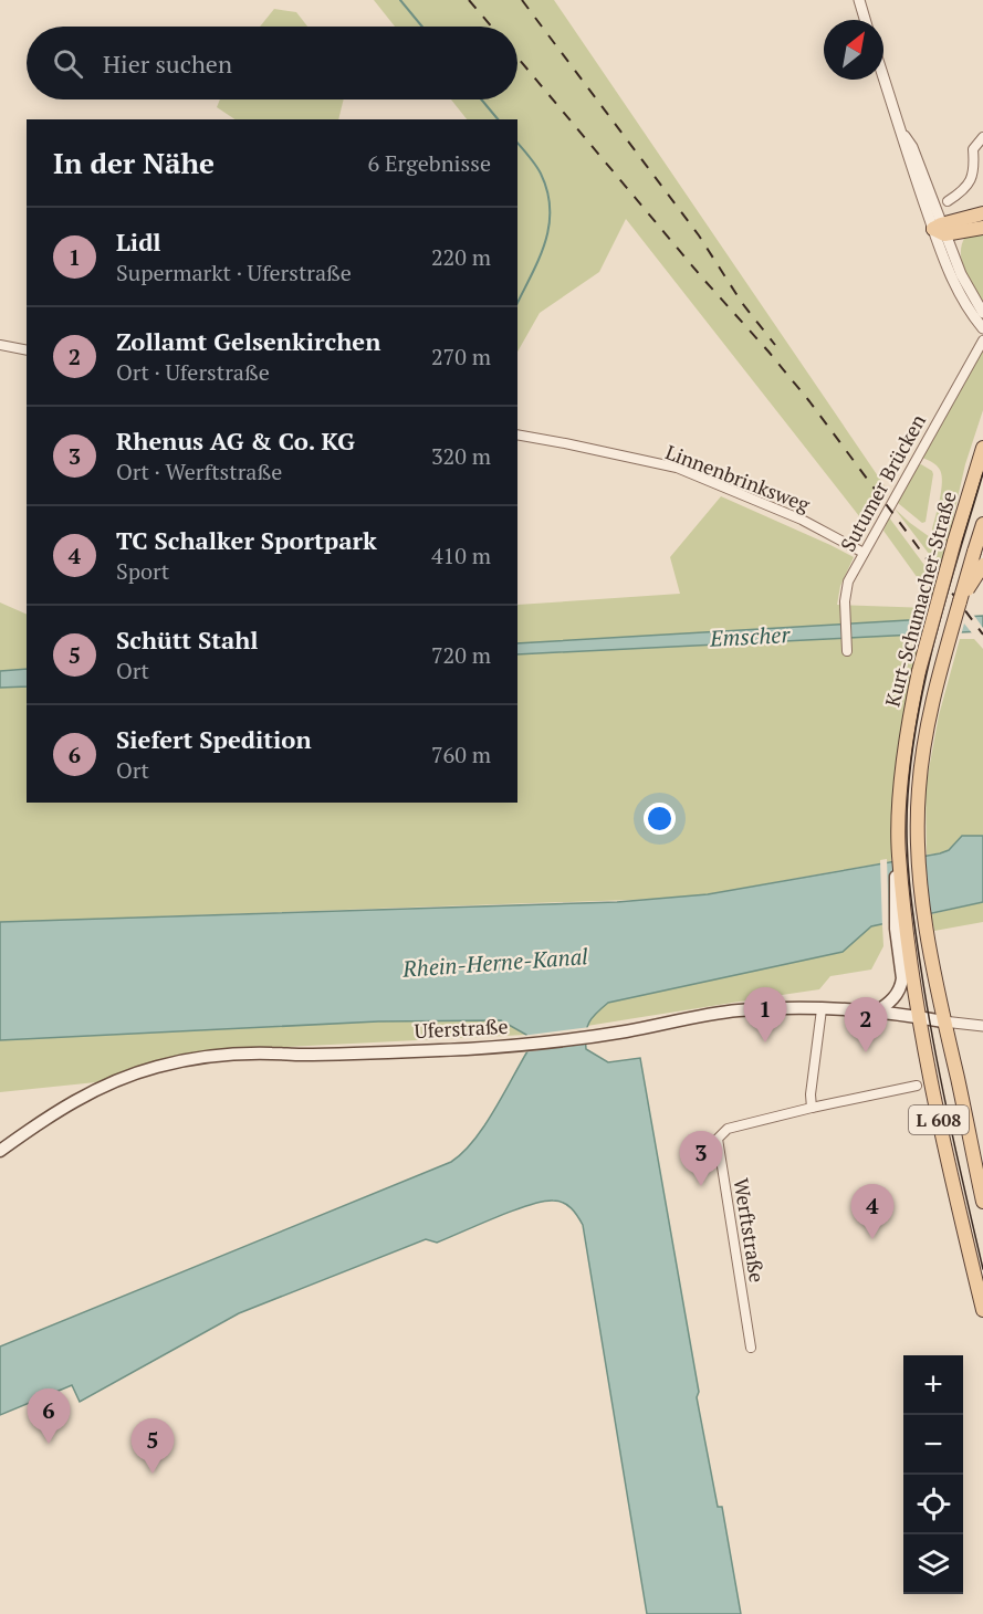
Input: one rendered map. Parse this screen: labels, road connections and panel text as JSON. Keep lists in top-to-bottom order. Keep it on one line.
{"streets":{"main road":["Kurt-Schumacher-Straße","Uferstraße","L 608"],"street":["Linnenbrinksweg","Sutumer Brücken","Werftstraße"]},"crossings":[["Linnenbrinksweg","Sutumer Brücken"],["Kurt-Schumacher-Straße","Uferstraße"],["Kurt-Schumacher-Straße","L 608"]],"water":["Emscher","Rhein-Herne-Kanal"],"north":"top right","page":{"search":"Hier suchen","heading":["In der Nähe","6 Ergebnisse"],"list":[{"mark":"1","name":"Lidl","note":"Supermarkt · Uferstraße","value":"220 m"},{"mark":"2","name":"Zollamt Gelsenkirchen","note":"Ort · Uferstraße","value":"270 m"},{"mark":"3","name":"Rhenus AG & Co. KG","note":"Ort · Werftstraße","value":"320 m"},{"mark":"4","name":"TC Schalker Sportpark","note":"Sport","value":"410 m"},{"mark":"5","name":"Schütt Stahl","note":"Ort","value":"720 m"},{"mark":"6","name":"Siefert Spedition","note":"Ort","value":"760 m"}],"pins":["1","2","3","4","6","5"],"map_buttons":["+","−"]}}
